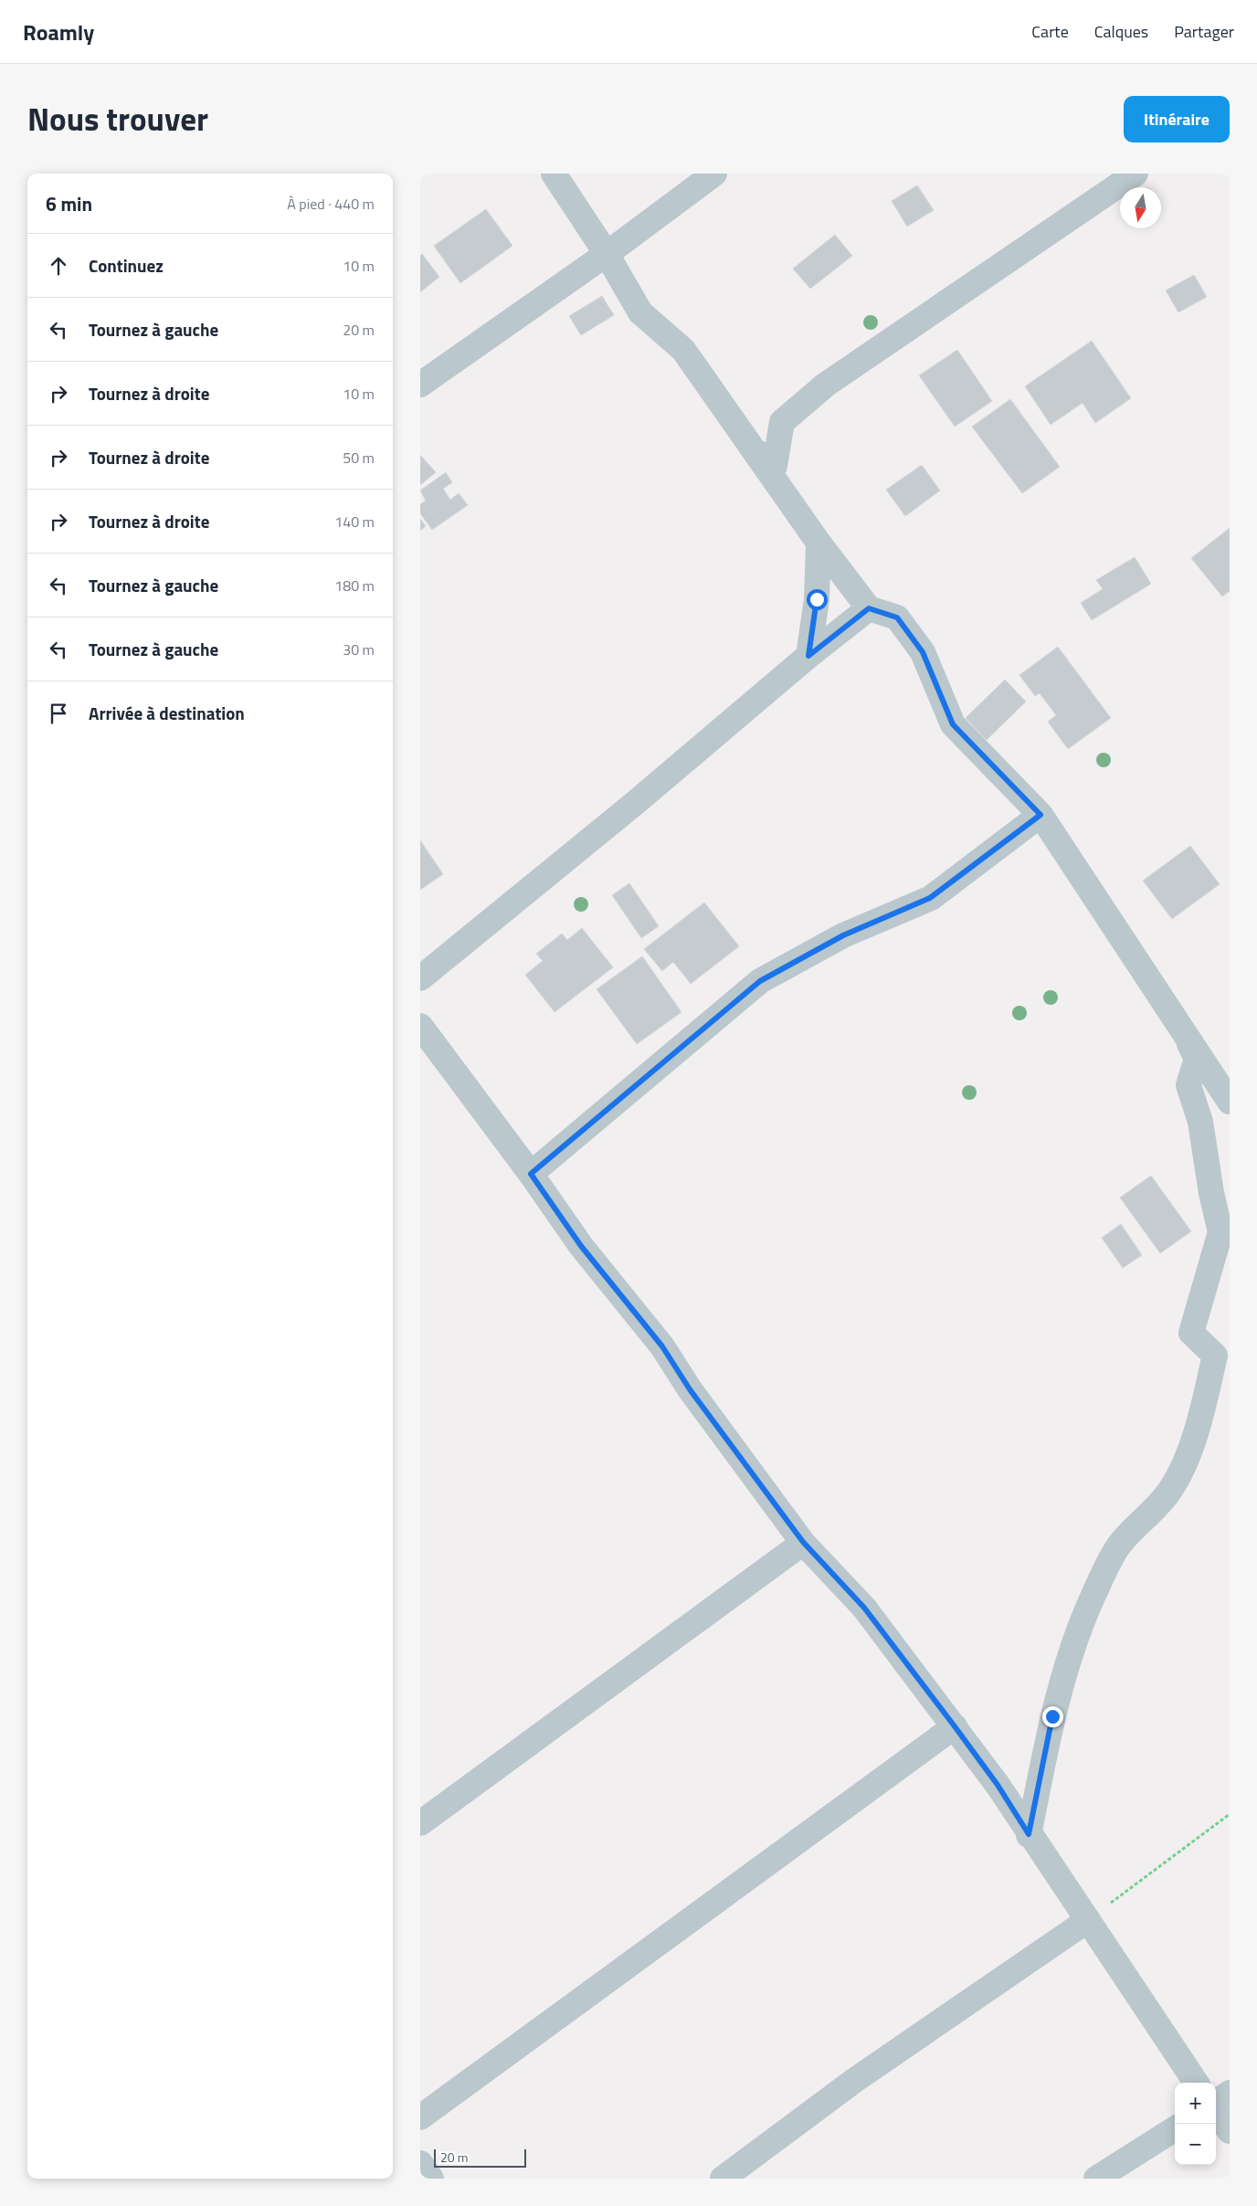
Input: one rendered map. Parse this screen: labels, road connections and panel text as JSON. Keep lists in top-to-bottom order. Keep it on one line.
{"scale_bar":"20 m","north":"bottom","page":{"header":"Roamly","nav":["Carte","Calques","Partager"],"title":"Nous trouver","buttons":"Itinéraire","heading":["6 min","À pied · 440 m"],"list":[["Continuez","10 m"],["Tournez à gauche","20 m"],["Tournez à droite","10 m"],["Tournez à droite","50 m"],["Tournez à droite","140 m"],["Tournez à gauche","180 m"],["Tournez à gauche","30 m"],"Arrivée à destination"],"map_buttons":["+","−"],"scale":"20 m"}}
